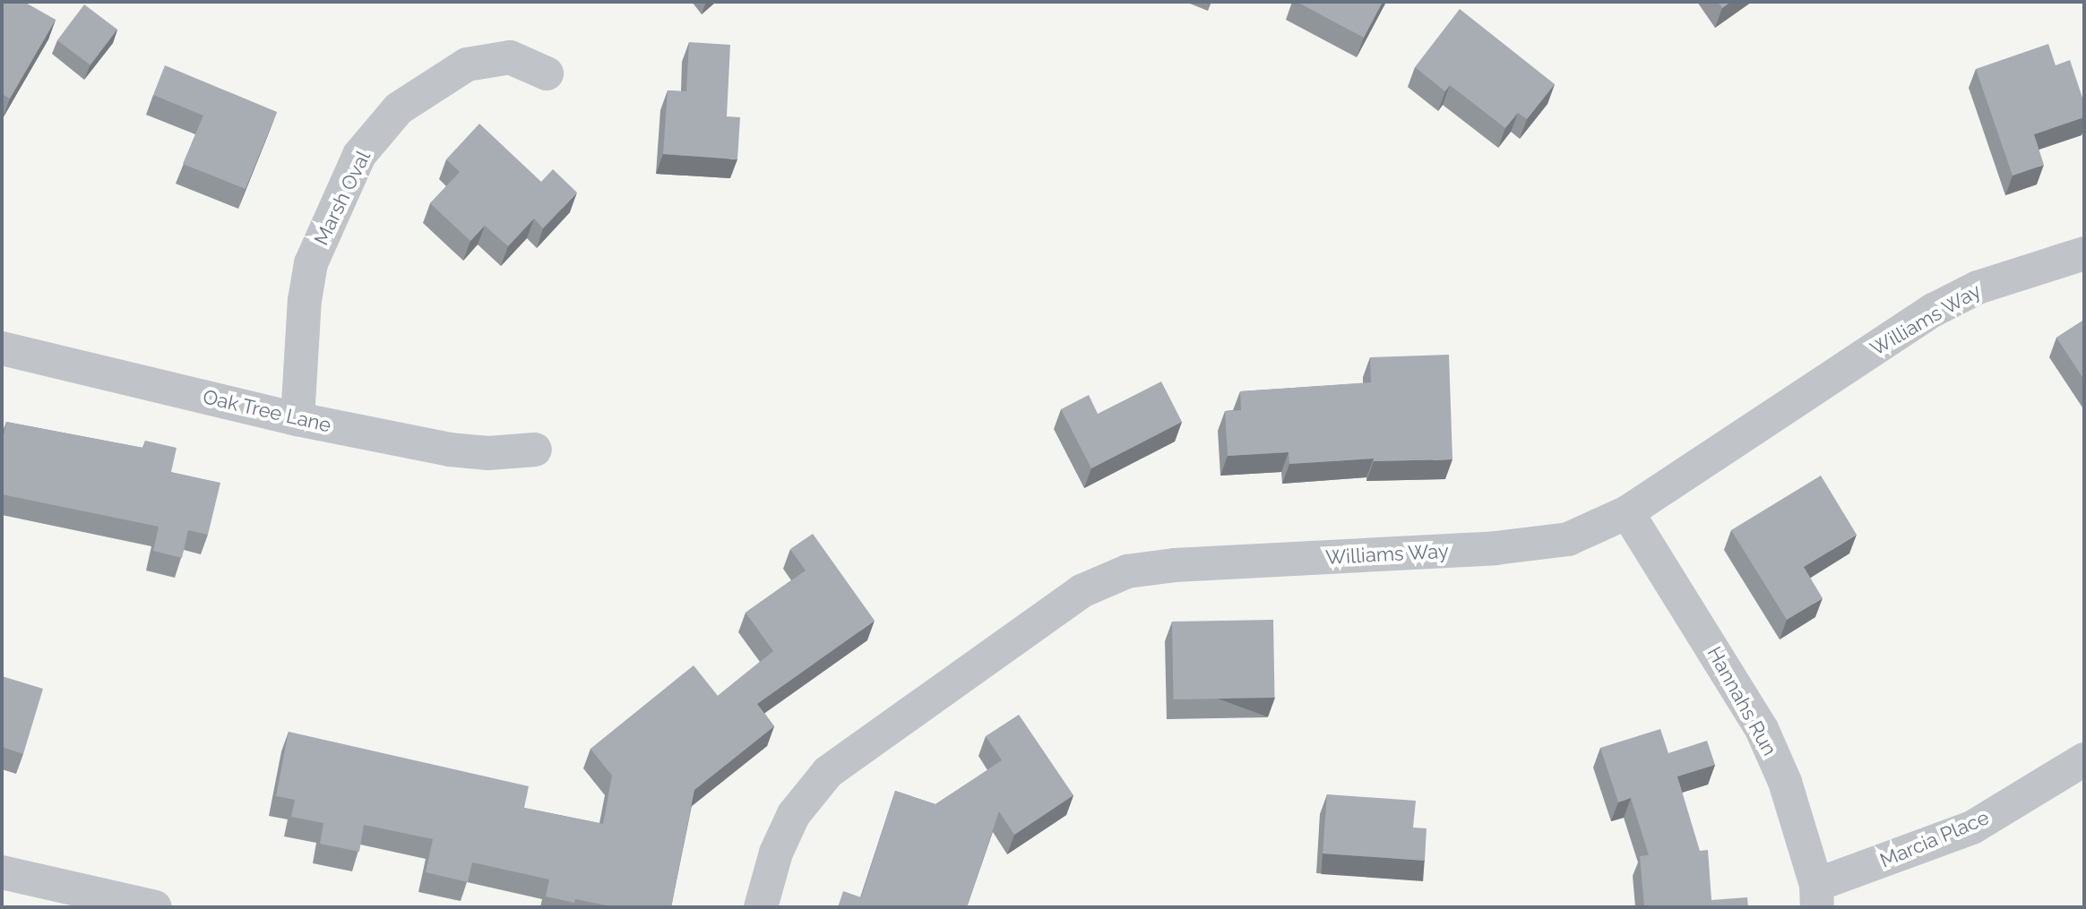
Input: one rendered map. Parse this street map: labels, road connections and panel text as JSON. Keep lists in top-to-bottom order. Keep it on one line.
{"streets":{"street":["Marsh Oval","Williams Way","Oak Tree Lane","Hannahs Run","Marcia Place"]},"crossings":[["Marsh Oval","Oak Tree Lane"],["Williams Way","Hannahs Run"],["Hannahs Run","Marcia Place"]]}
